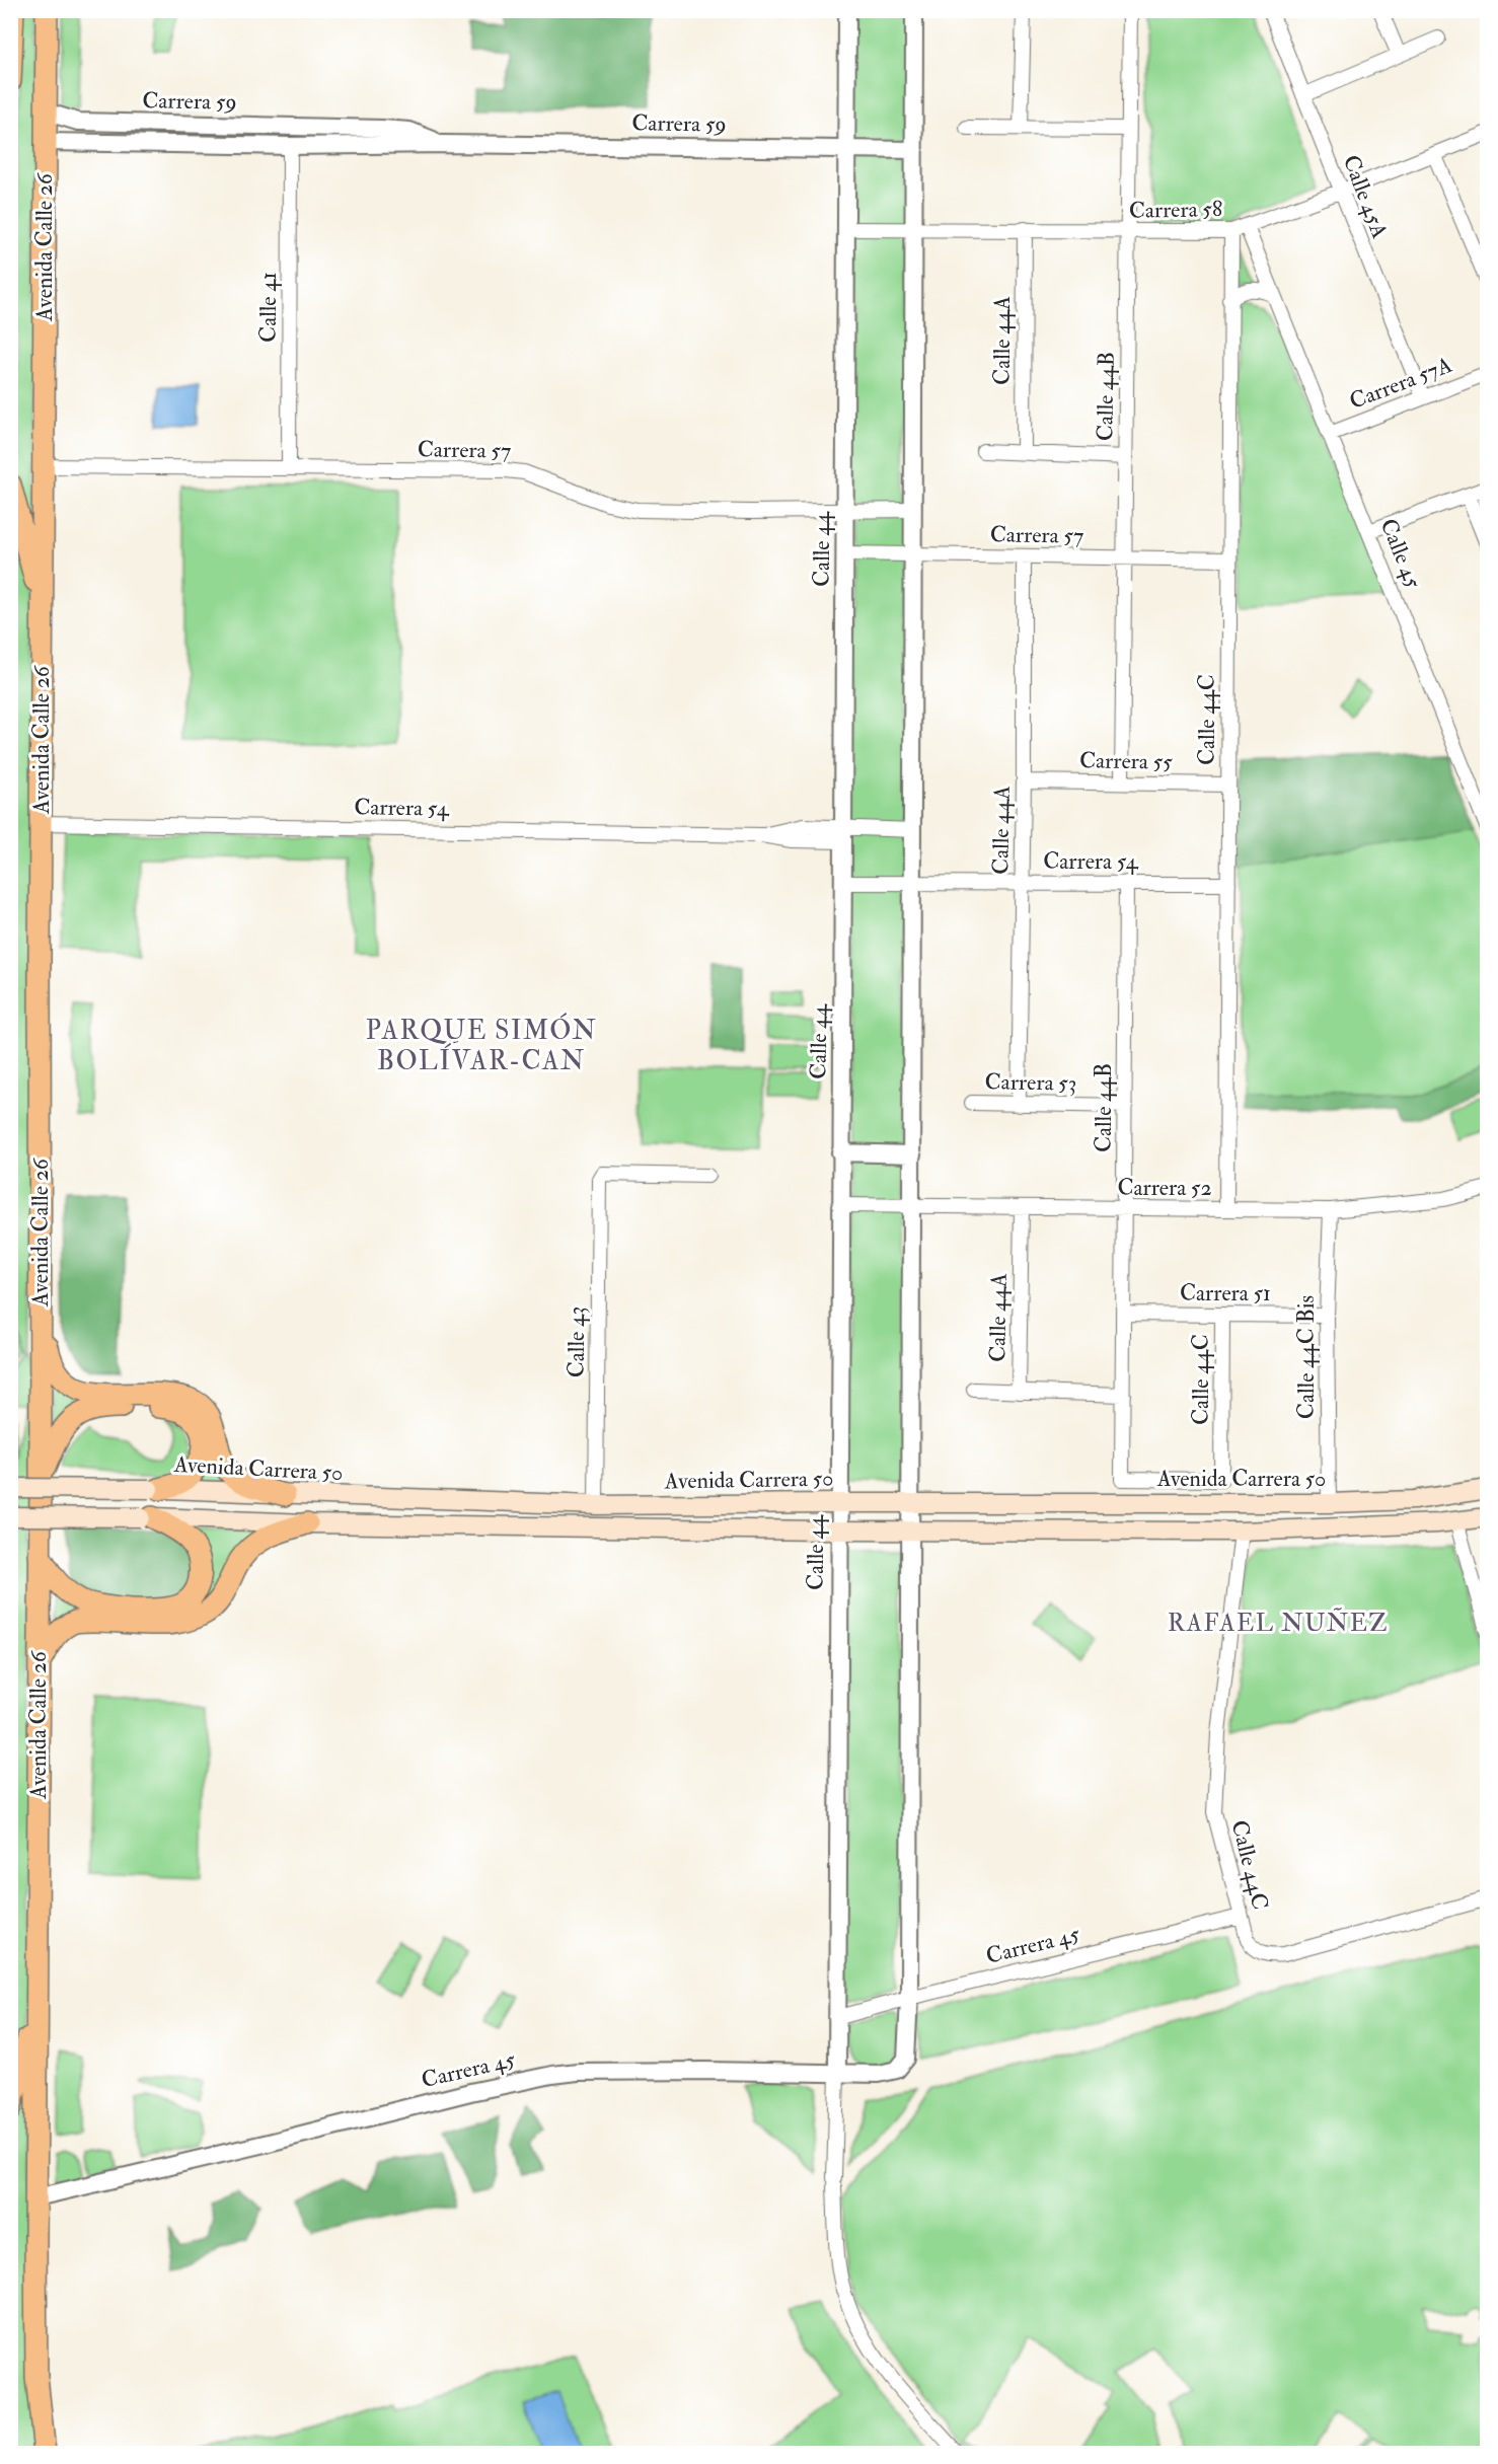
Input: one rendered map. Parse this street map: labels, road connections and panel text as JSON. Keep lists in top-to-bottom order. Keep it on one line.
{"streets":{"main road":["Avenida Calle 26","Avenida Carrera 50"],"street":["Carrera 59","Calle 45A","Carrera 58","Calle 41","Calle 44A","Carrera 57A","Calle 44B","Carrera 57","Calle 44","Calle 45","Calle 44C","Carrera 55","Carrera 54","Carrera 53","Carrera 52","Carrera 51","Calle 43","Calle 44C Bis","Carrera 45"]},"crossings":[["Carrera 59","Avenida Calle 26"],["Carrera 59","Calle 41"],["Carrera 59","Calle 44"],["Calle 45A","Carrera 58"],["Calle 45A","Carrera 57A"],["Carrera 58","Calle 44A"],["Carrera 58","Calle 44B"],["Carrera 58","Calle 44"],["Carrera 58","Calle 45"],["Carrera 58","Calle 44C"],["Avenida Calle 26","Carrera 57"],["Avenida Calle 26","Carrera 54"],["Avenida Calle 26","Carrera 45"],["Calle 41","Carrera 57"],["Calle 44A","Carrera 57"],["Calle 44A","Carrera 55"],["Calle 44A","Carrera 54"],["Calle 44A","Carrera 53"],["Calle 44A","Carrera 52"],["Carrera 57A","Calle 45"],["Calle 44B","Carrera 57"],["Calle 44B","Carrera 55"],["Calle 44B","Carrera 54"],["Calle 44B","Carrera 53"],["Calle 44B","Carrera 52"],["Calle 44B","Carrera 51"],["Calle 44B","Avenida Carrera 50"],["Carrera 57","Calle 44"],["Carrera 57","Calle 44C"],["Calle 44","Carrera 54"],["Calle 44","Carrera 52"],["Calle 44","Avenida Carrera 50"],["Calle 44","Carrera 45"],["Calle 44C","Carrera 55"],["Calle 44C","Carrera 54"],["Calle 44C","Carrera 52"],["Calle 44C","Carrera 51"],["Calle 44C","Avenida Carrera 50"],["Calle 44C","Carrera 45"],["Carrera 52","Calle 44C Bis"],["Carrera 51","Calle 44C Bis"],["Calle 43","Avenida Carrera 50"],["Calle 44C Bis","Avenida Carrera 50"]],"districts":["PARQUE SIMÓN BOLÍVAR-CAN","RAFAEL NUÑEZ"]}
